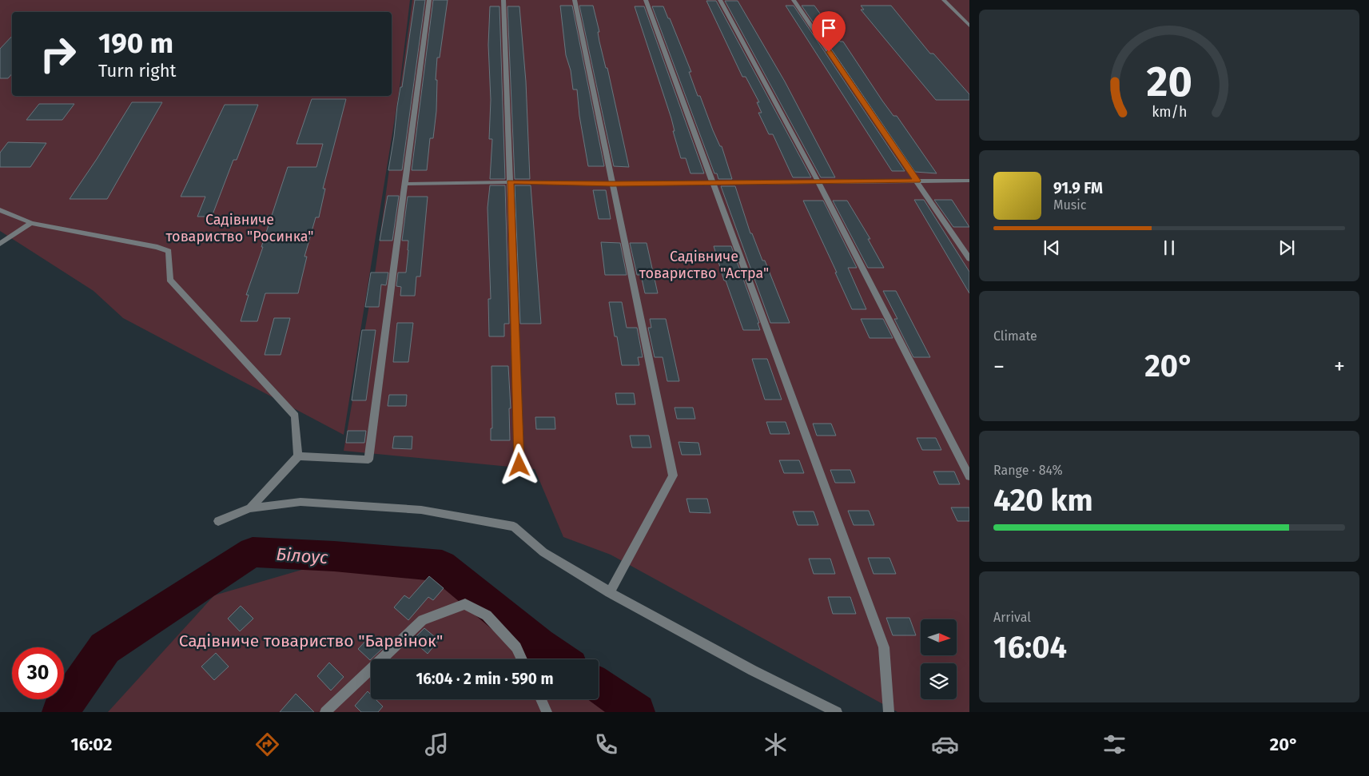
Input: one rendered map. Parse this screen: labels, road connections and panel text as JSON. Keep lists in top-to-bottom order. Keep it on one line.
{"water":["Білоус"],"parks":["Садівниче товариство \"Росинка\"","Садівниче товариство \"Астра\"","Садівниче товариство \"Барвінок\""],"north":"right","page":{"turn":["190 m","Turn right"],"song":["91.9 FM","Music"],"tile":["Climate",["Range · 84%","420 km"],["Arrival","16:04"]],"heat":["−","20°","+"],"limit":"30","trip":"16:04 · 2 min · 590 m","tabs":["16:02","20°"],"gauge":["20","km/h"]}}
